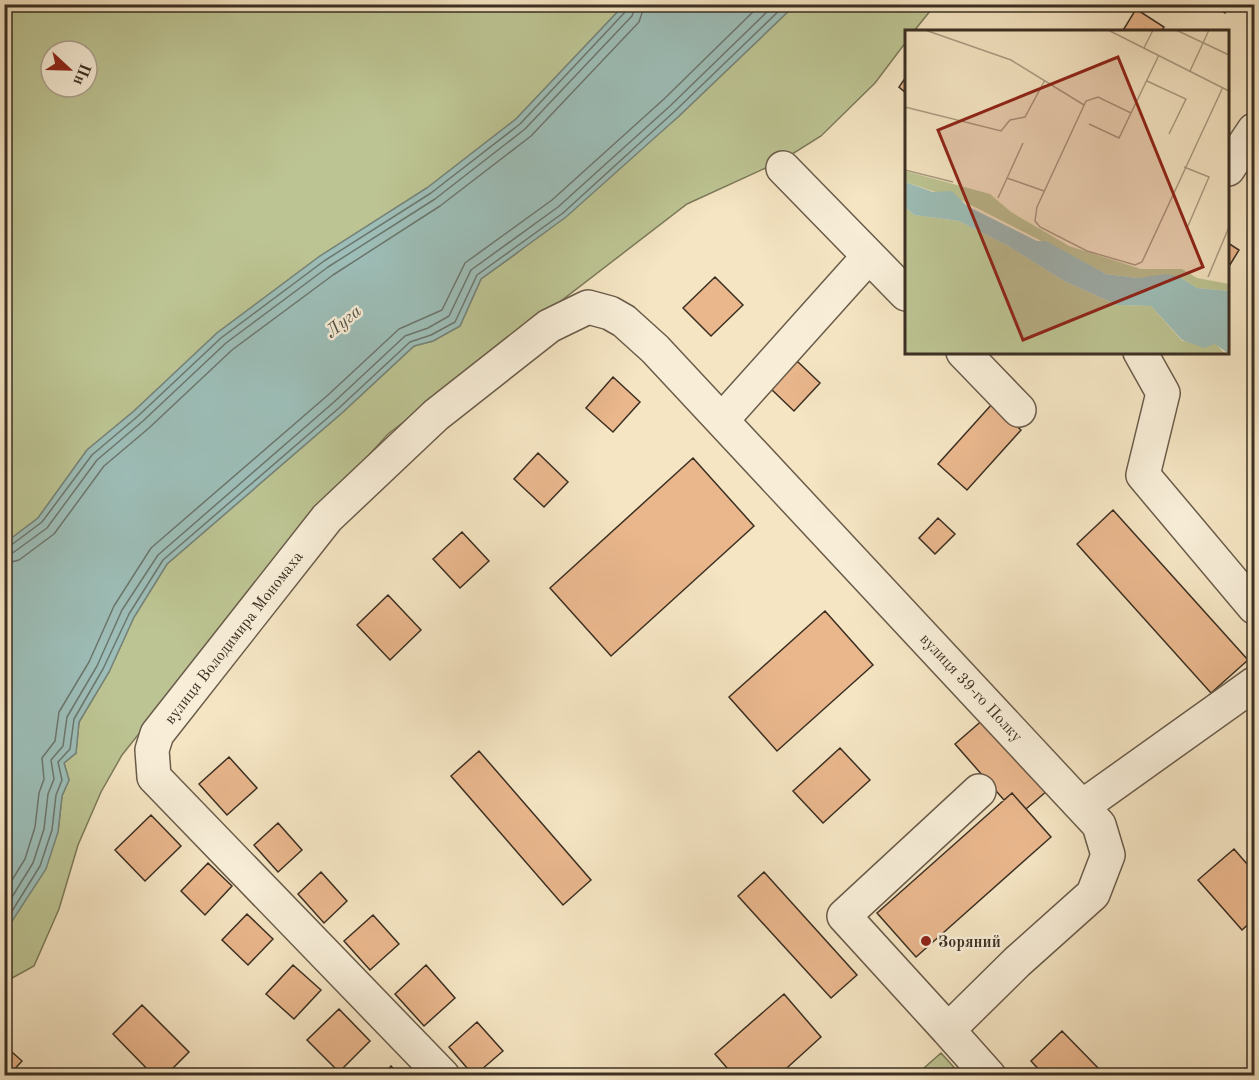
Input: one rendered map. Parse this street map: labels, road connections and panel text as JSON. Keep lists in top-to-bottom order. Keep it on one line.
{"streets":{"street":["вулиця Володимира Мономаха","вулиця 39-го Полку"]},"crossings":[["вулиця Володимира Мономаха","вулиця 39-го Полку"]],"water":["Луга"],"places":["Зоряний"],"north":"right"}
